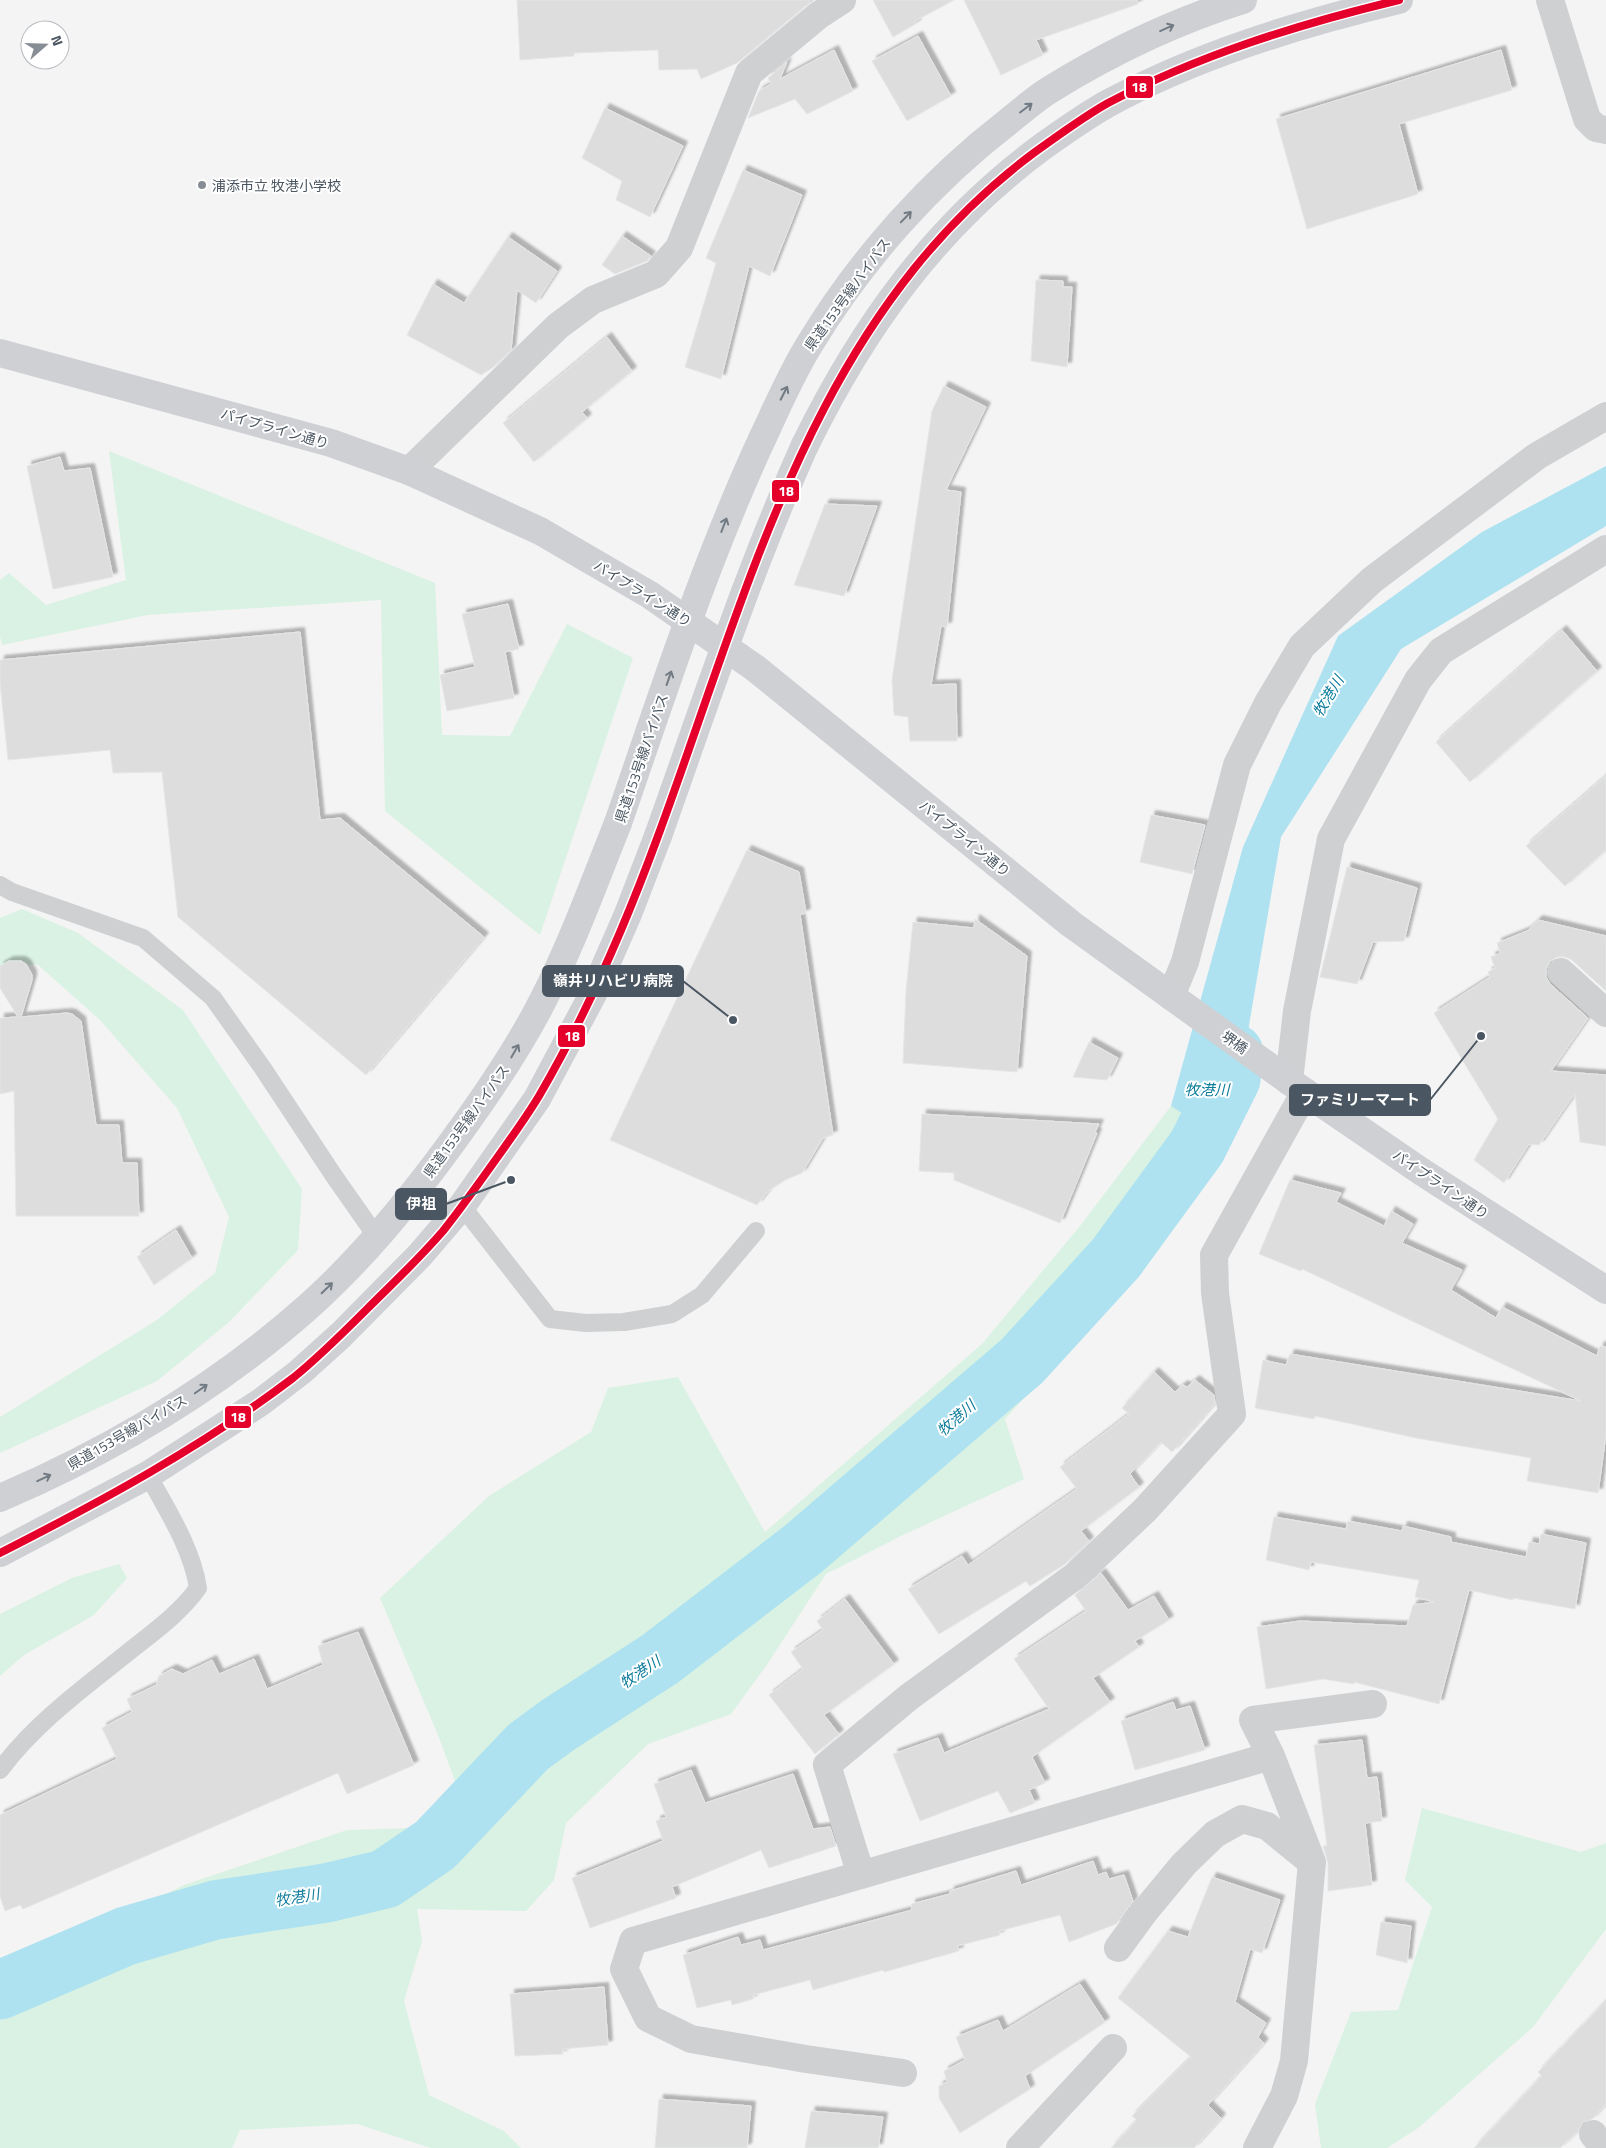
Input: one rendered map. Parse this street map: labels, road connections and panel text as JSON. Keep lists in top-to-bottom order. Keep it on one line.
{"streets":{"main road":["県道153号線バイパス","パイプライン通り","堺橋"]},"crossings":[["パイプライン通り","堺橋"]],"water":["牧港川"],"places":["浦添市立 牧港小学校","嶺井リハビリ病院","ファミリーマート","伊祖"],"lines":["transit line 18"],"north":"right"}
